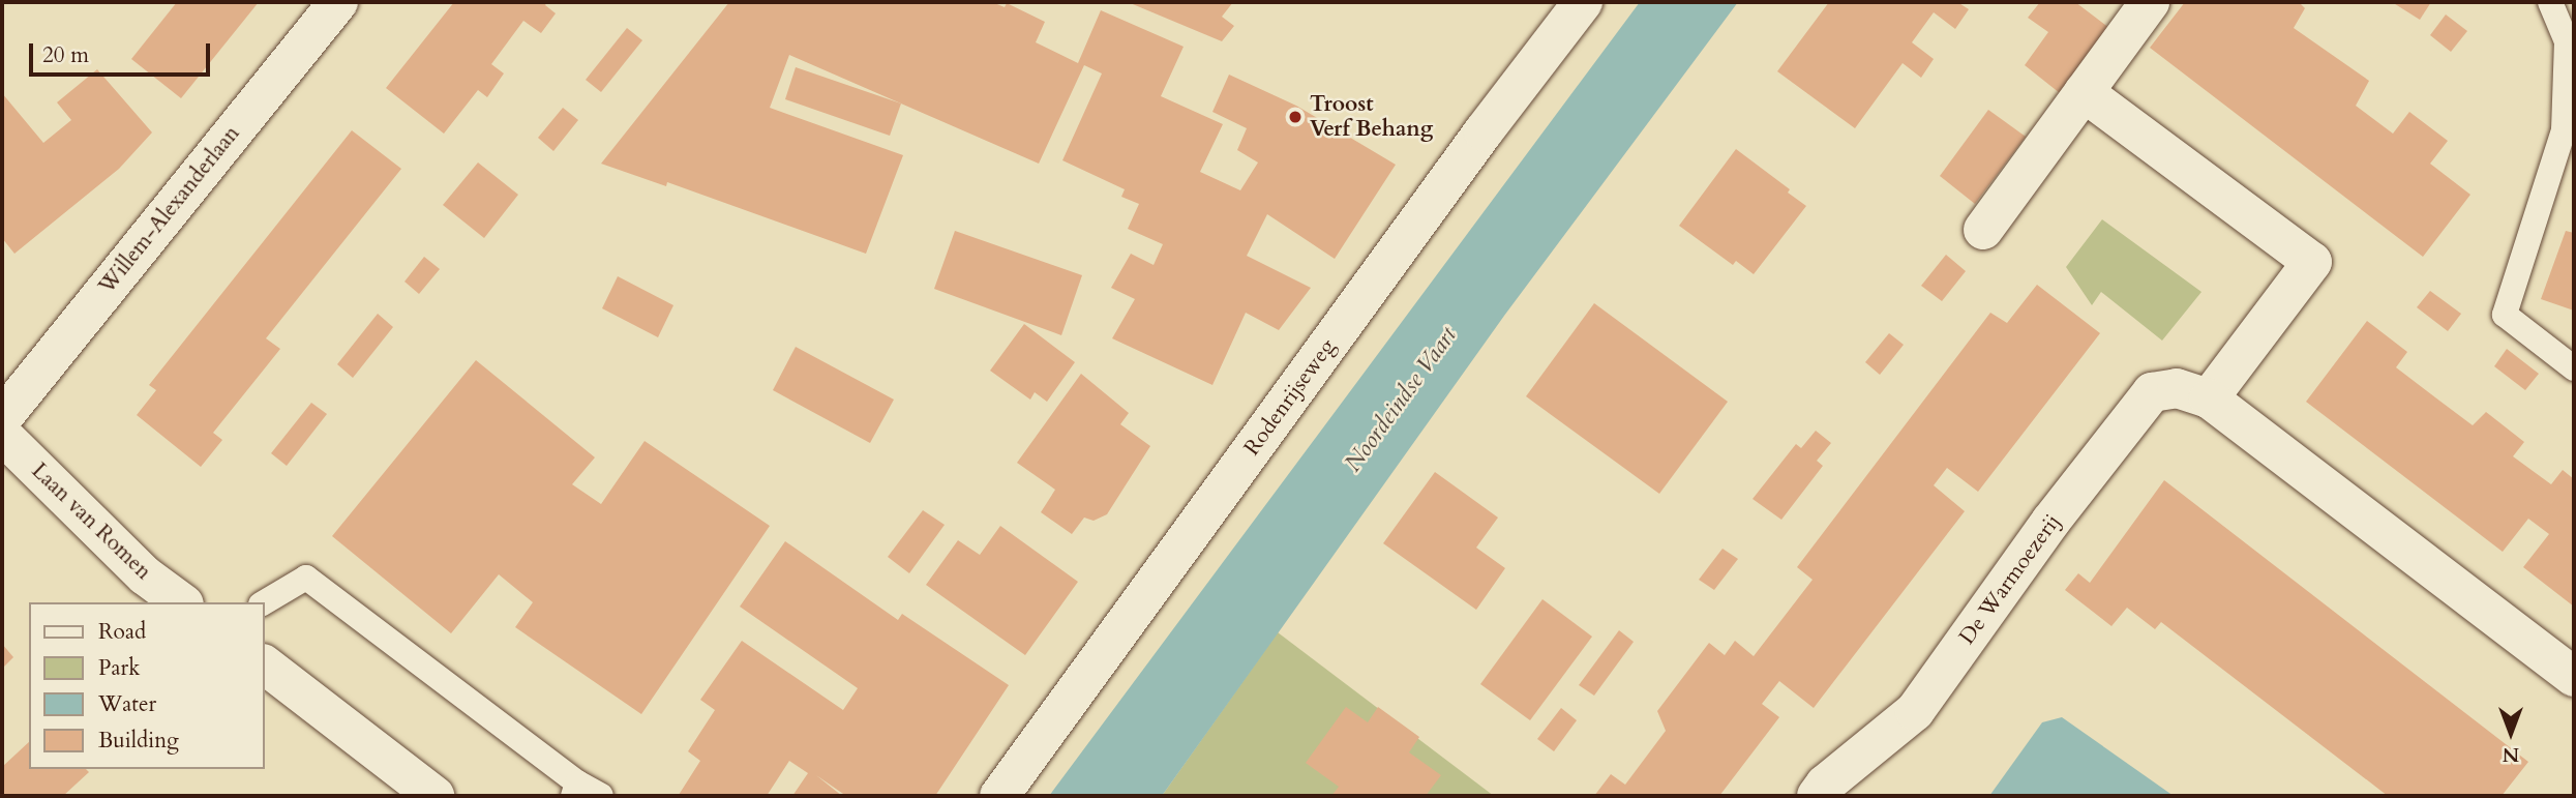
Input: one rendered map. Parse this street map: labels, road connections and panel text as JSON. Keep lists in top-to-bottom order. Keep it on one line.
{"streets":{"street":["Willem-Alexanderlaan","Rodenrijseweg","Laan van Romen","De Warmoezerij"]},"water":["Noordeindse Vaart"],"places":["Troost Verf Behang"],"legend":["Road","Park","Water","Building"],"scale_bar":"20 m","north":"bottom"}
